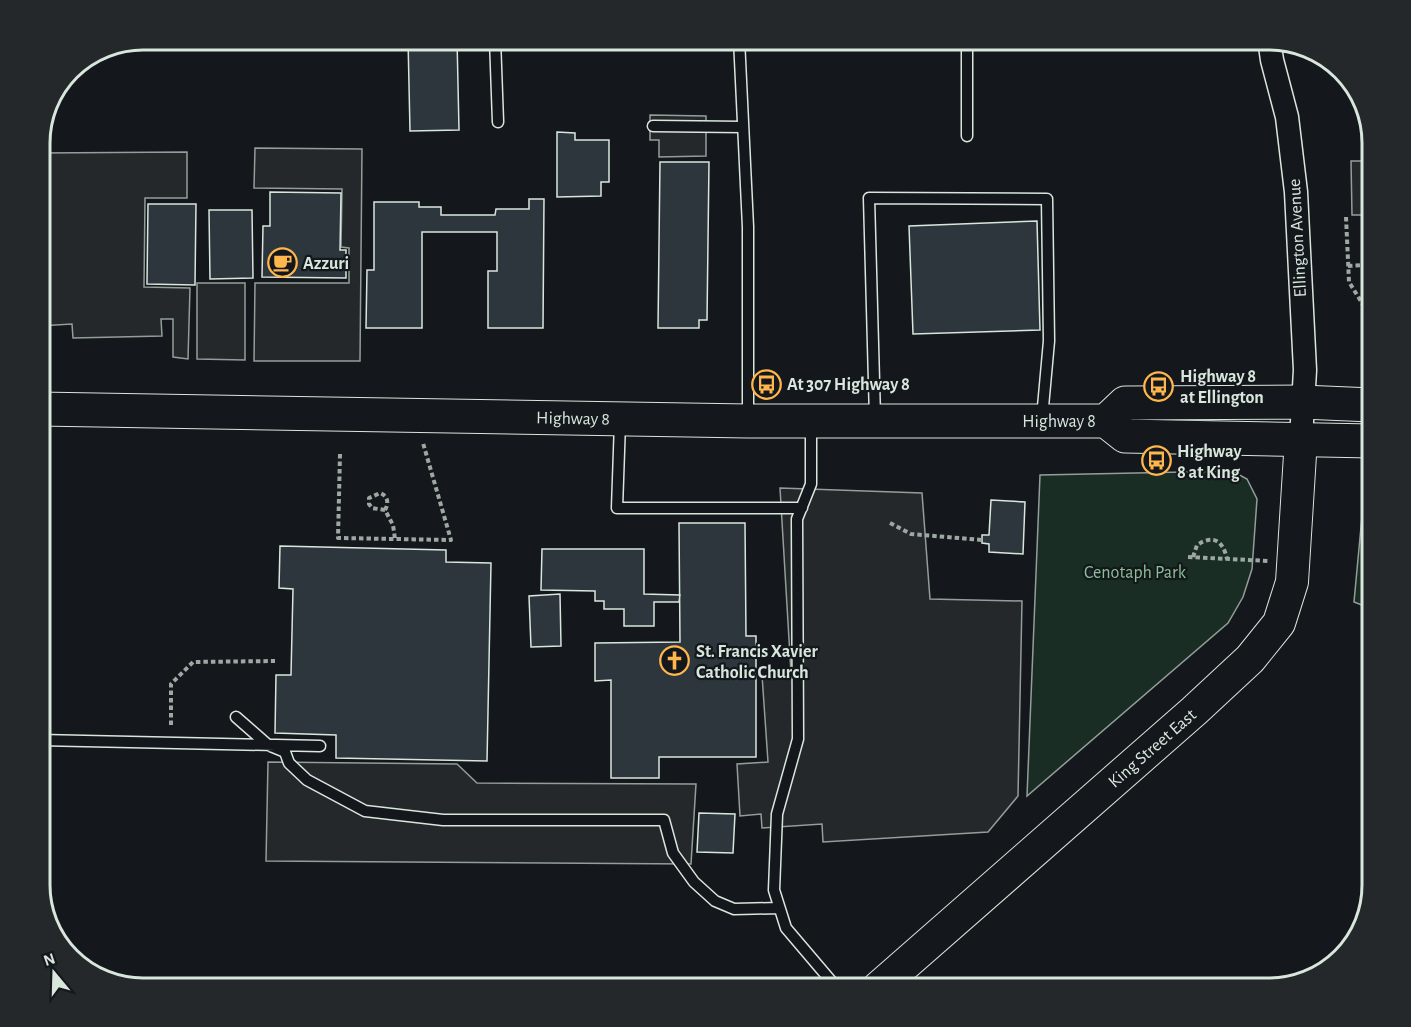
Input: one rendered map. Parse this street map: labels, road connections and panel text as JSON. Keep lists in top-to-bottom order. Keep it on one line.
{"streets":{"main road":["Highway 8","King Street East"],"street":["Ellington Avenue"]},"crossings":[["Ellington Avenue","Highway 8"],["Ellington Avenue","King Street East"],["Highway 8","King Street East"]],"parks":["Cenotaph Park"],"places":{"cafe":["Azzuri"],"bus stop":["At 307 Highway 8","Highway 8 at Ellington","Highway 8 at King"],"church":["St. Francis Xavier Catholic Church"]},"north":"top"}
